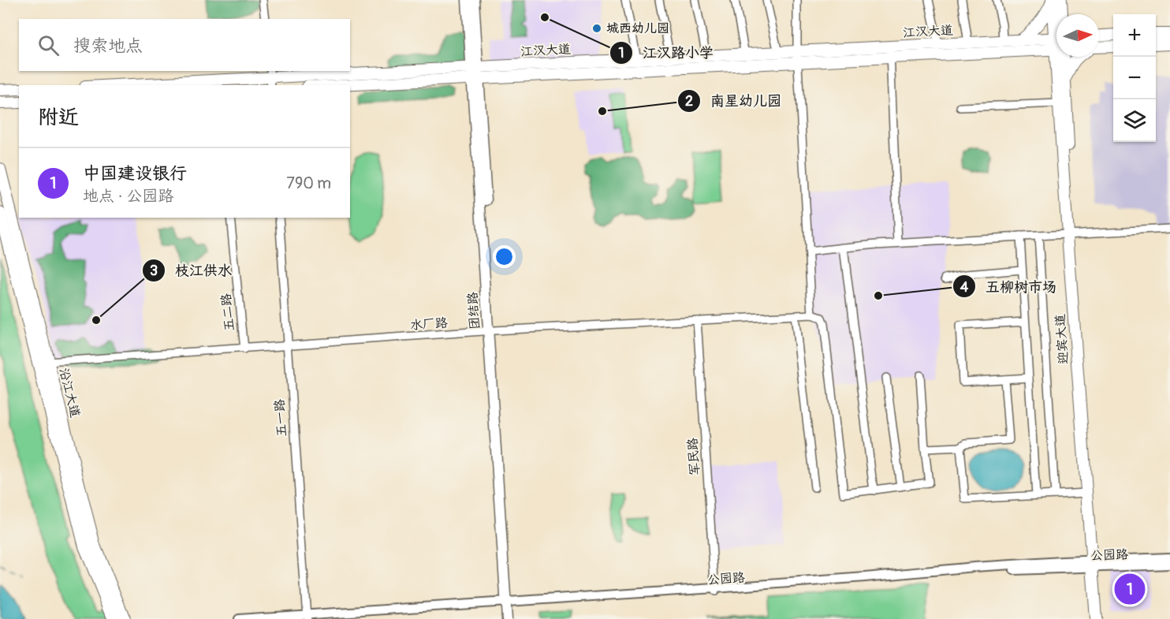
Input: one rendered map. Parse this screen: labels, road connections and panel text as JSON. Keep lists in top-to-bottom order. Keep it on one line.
{"streets":{"main road":["江汉大道","团结路","迎宾大道","沿江大道"],"street":["五二路","水厂路","五一路","军民路","公园路"]},"crossings":[["江汉大道","团结路"],["团结路","水厂路"],["团结路","公园路"],["五二路","水厂路"],["水厂路","沿江大道"],["水厂路","五一路"],["水厂路","军民路"],["迎宾大道","公园路"],["五一路","公园路"],["军民路","公园路"]],"places":["江汉路小学","城西幼儿园","南星幼儿园","五柳树市场","枝江供水"],"north":"right","page":{"map_buttons":["+","−"],"search":"搜索地点","heading":"附近","list":[{"mark":"1","name":"中国建设银行","note":"地点 · 公园路","value":"790 m"}],"pins":"1"}}
